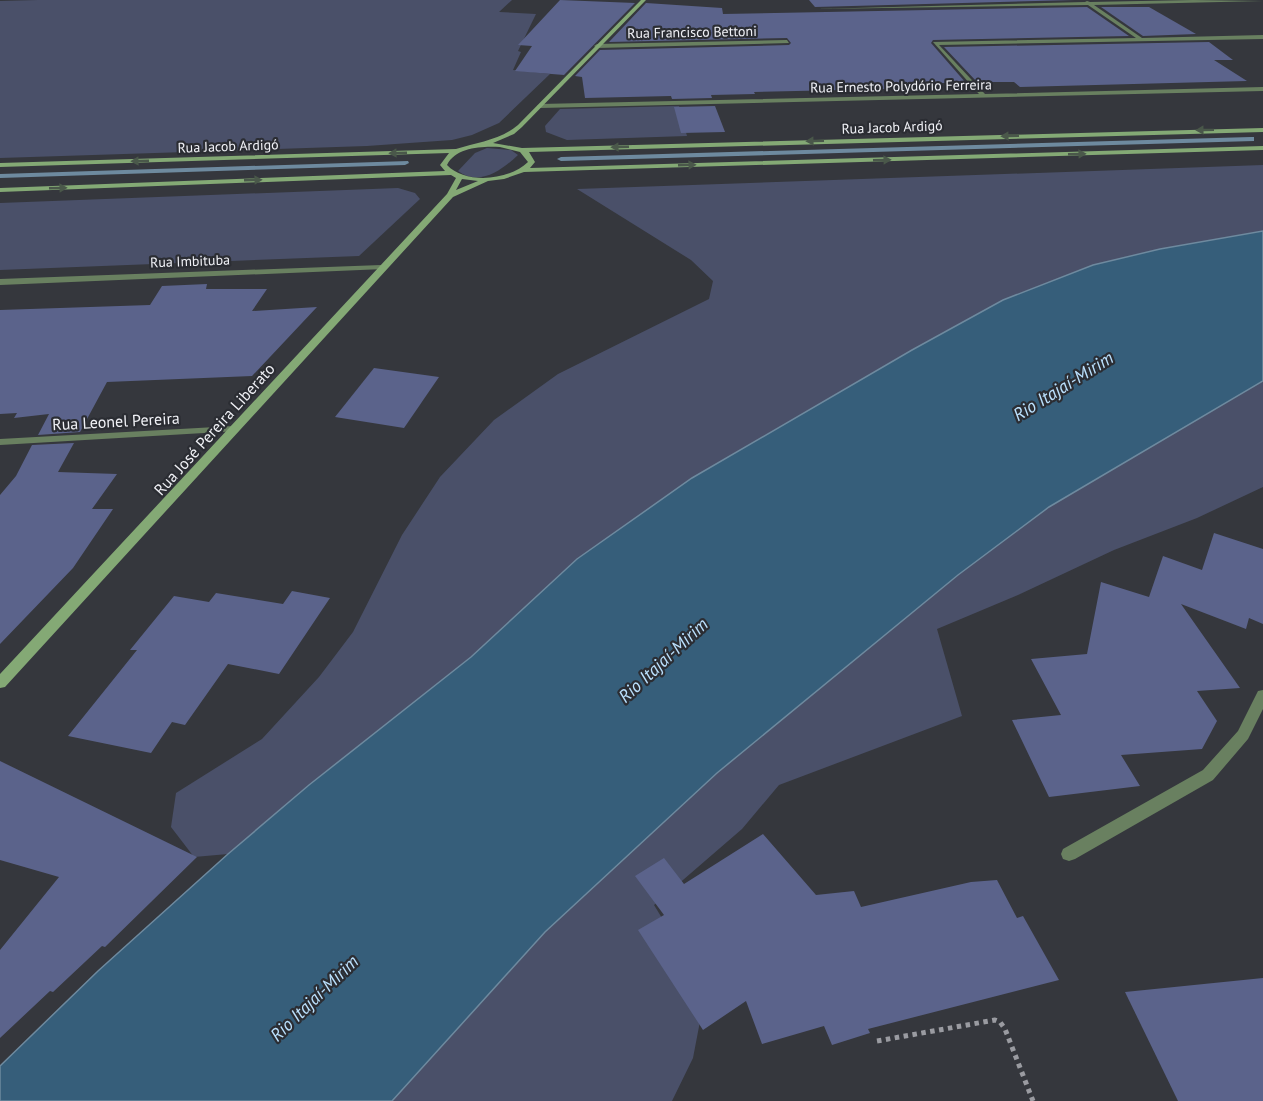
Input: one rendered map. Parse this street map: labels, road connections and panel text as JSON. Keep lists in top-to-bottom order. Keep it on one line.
{"streets":{"main road":["Rua Jacob Ardigó","Rua José Pereira Liberato"],"street":["Rua Francisco Bettoni","Rua Ernesto Polydório Ferreira","Rua Imbituba","Rua Leonel Pereira"]},"crossings":[["Rua Jacob Ardigó","Rua José Pereira Liberato"],["Rua Imbituba","Rua José Pereira Liberato"],["Rua Leonel Pereira","Rua José Pereira Liberato"]],"water":["Rio Itajaí-Mirim"]}
